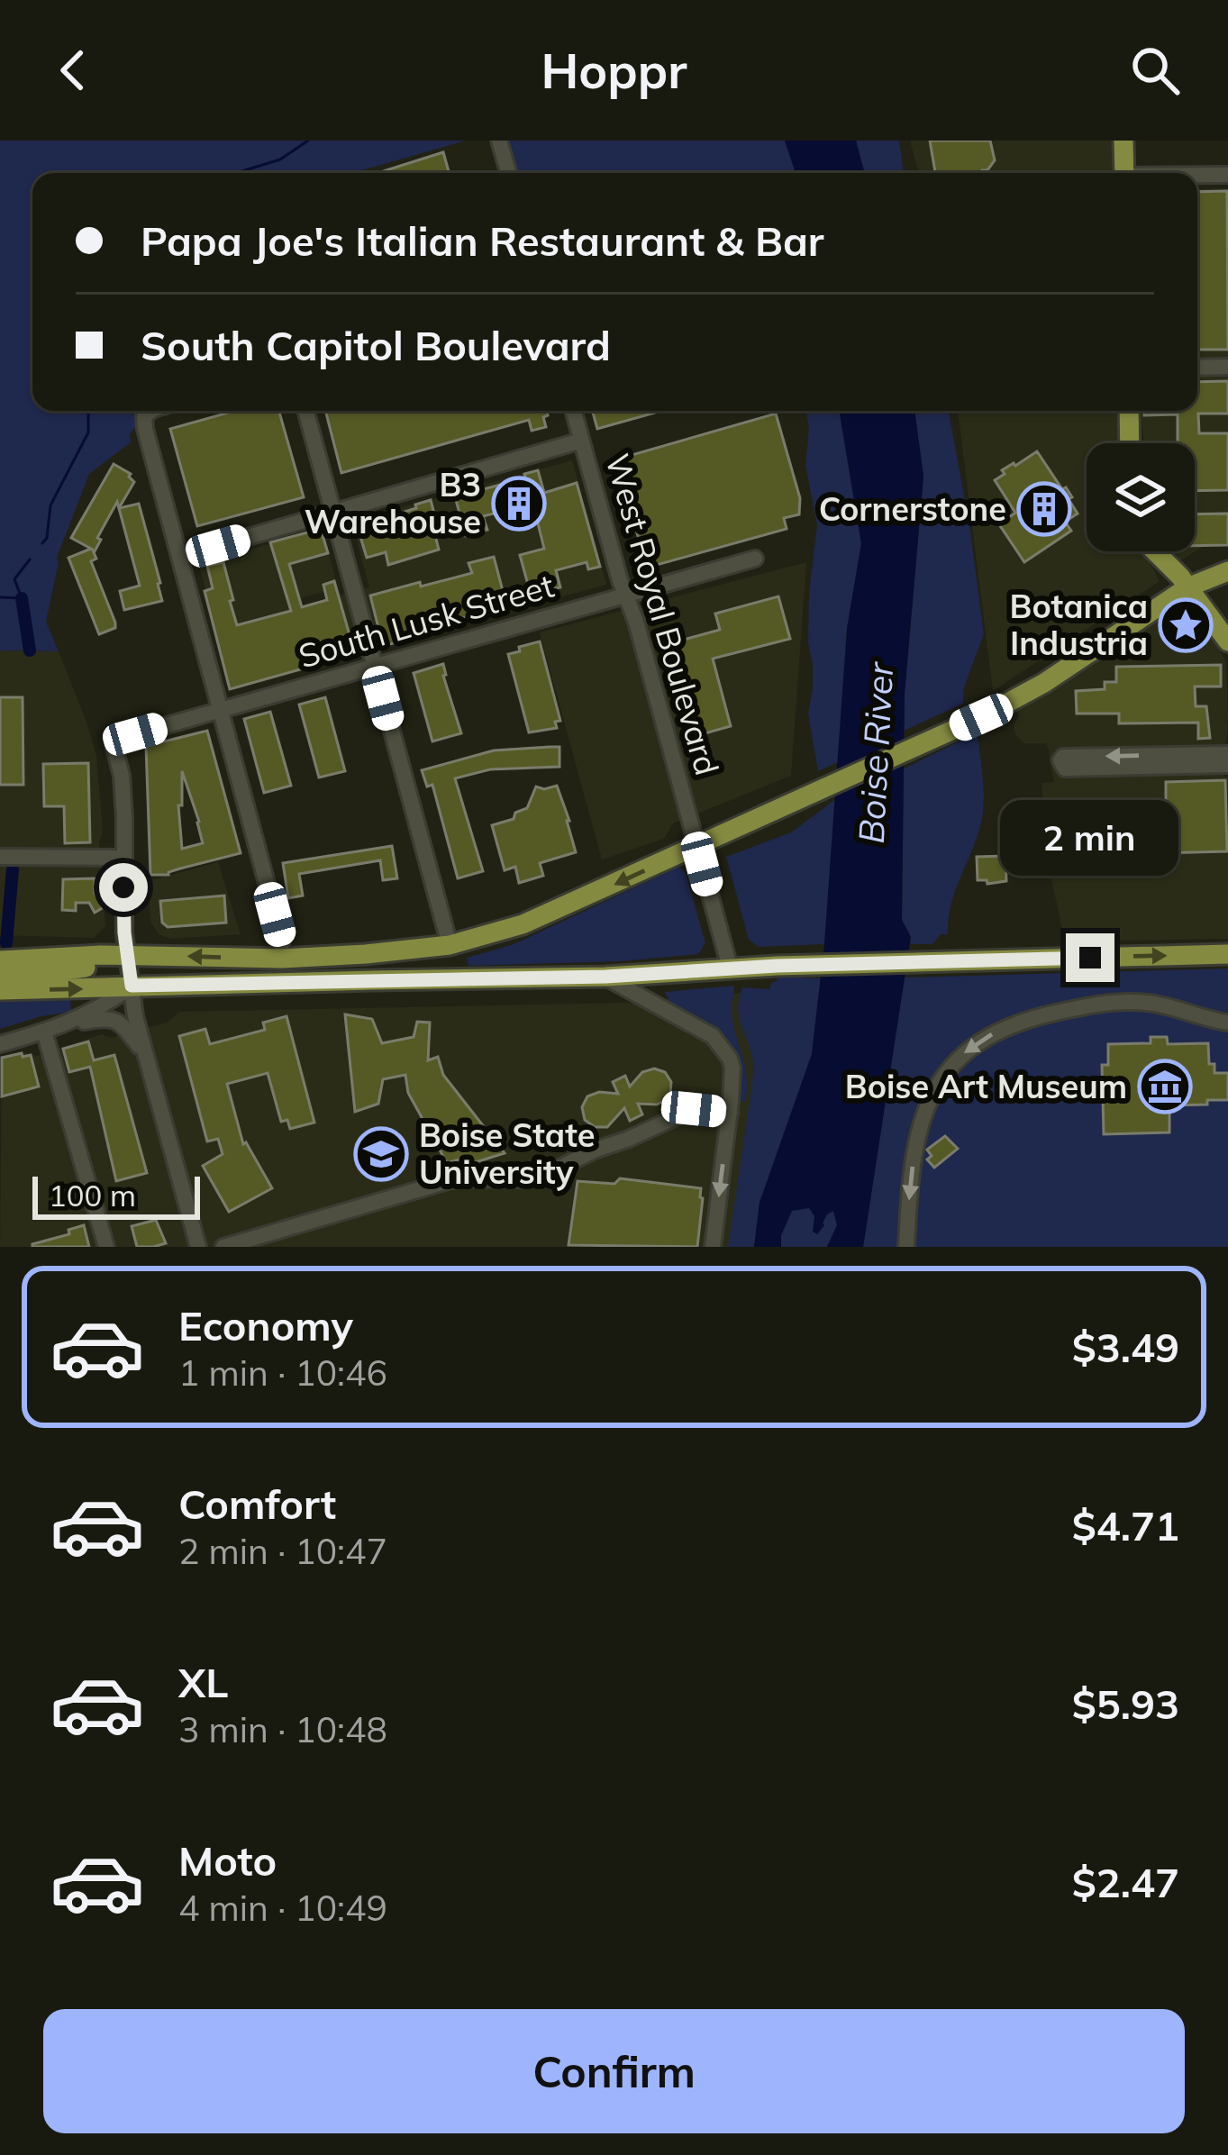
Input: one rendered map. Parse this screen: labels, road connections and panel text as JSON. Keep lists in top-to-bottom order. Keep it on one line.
{"streets":{"street":["West Royal Boulevard","South Lusk Street"]},"crossings":[["West Royal Boulevard","South Lusk Street"]],"water":["Boise River"],"places":{"building":["B3 Warehouse","Cornerstone"],"place":["Botanica Industria"],"museum":["Boise Art Museum"],"school or university":["Boise State University"]},"scale_bar":"100 m","page":{"header":"Hoppr","banner":["Papa Joe's Italian Restaurant & Bar","South Capitol Boulevard"],"bubble":"2 min","scale":"100 m","list":[{"name":"Economy","note":"1 min · 10:46","value":"$3.49"},{"name":"Comfort","note":"2 min · 10:47","value":"$4.71"},{"name":"XL","note":"3 min · 10:48","value":"$5.93"},{"name":"Moto","note":"4 min · 10:49","value":"$2.47"}],"buttons":"Confirm"}}
